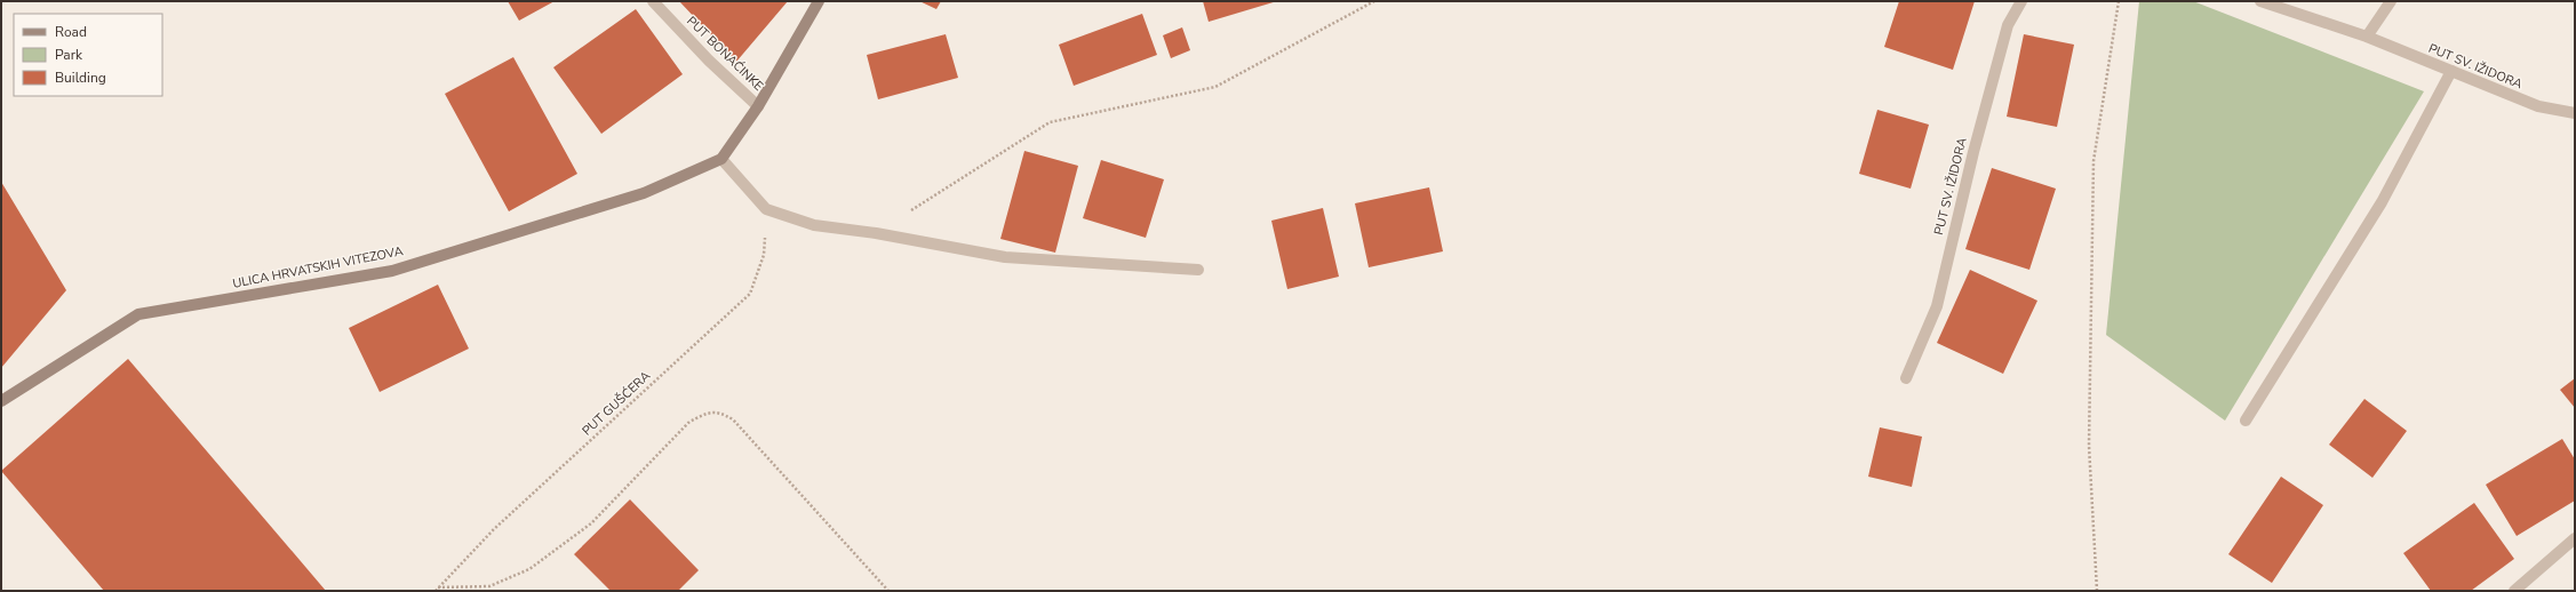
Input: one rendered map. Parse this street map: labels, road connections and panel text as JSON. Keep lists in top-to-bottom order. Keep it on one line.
{"streets":{"street":["PUT BONAĆINKE","PUT SV. IŽIDORA","ULICA HRVATSKIH VITEZOVA"],"path":["PUT GUŠĆERA"]},"legend":["Road","Park","Building"]}
